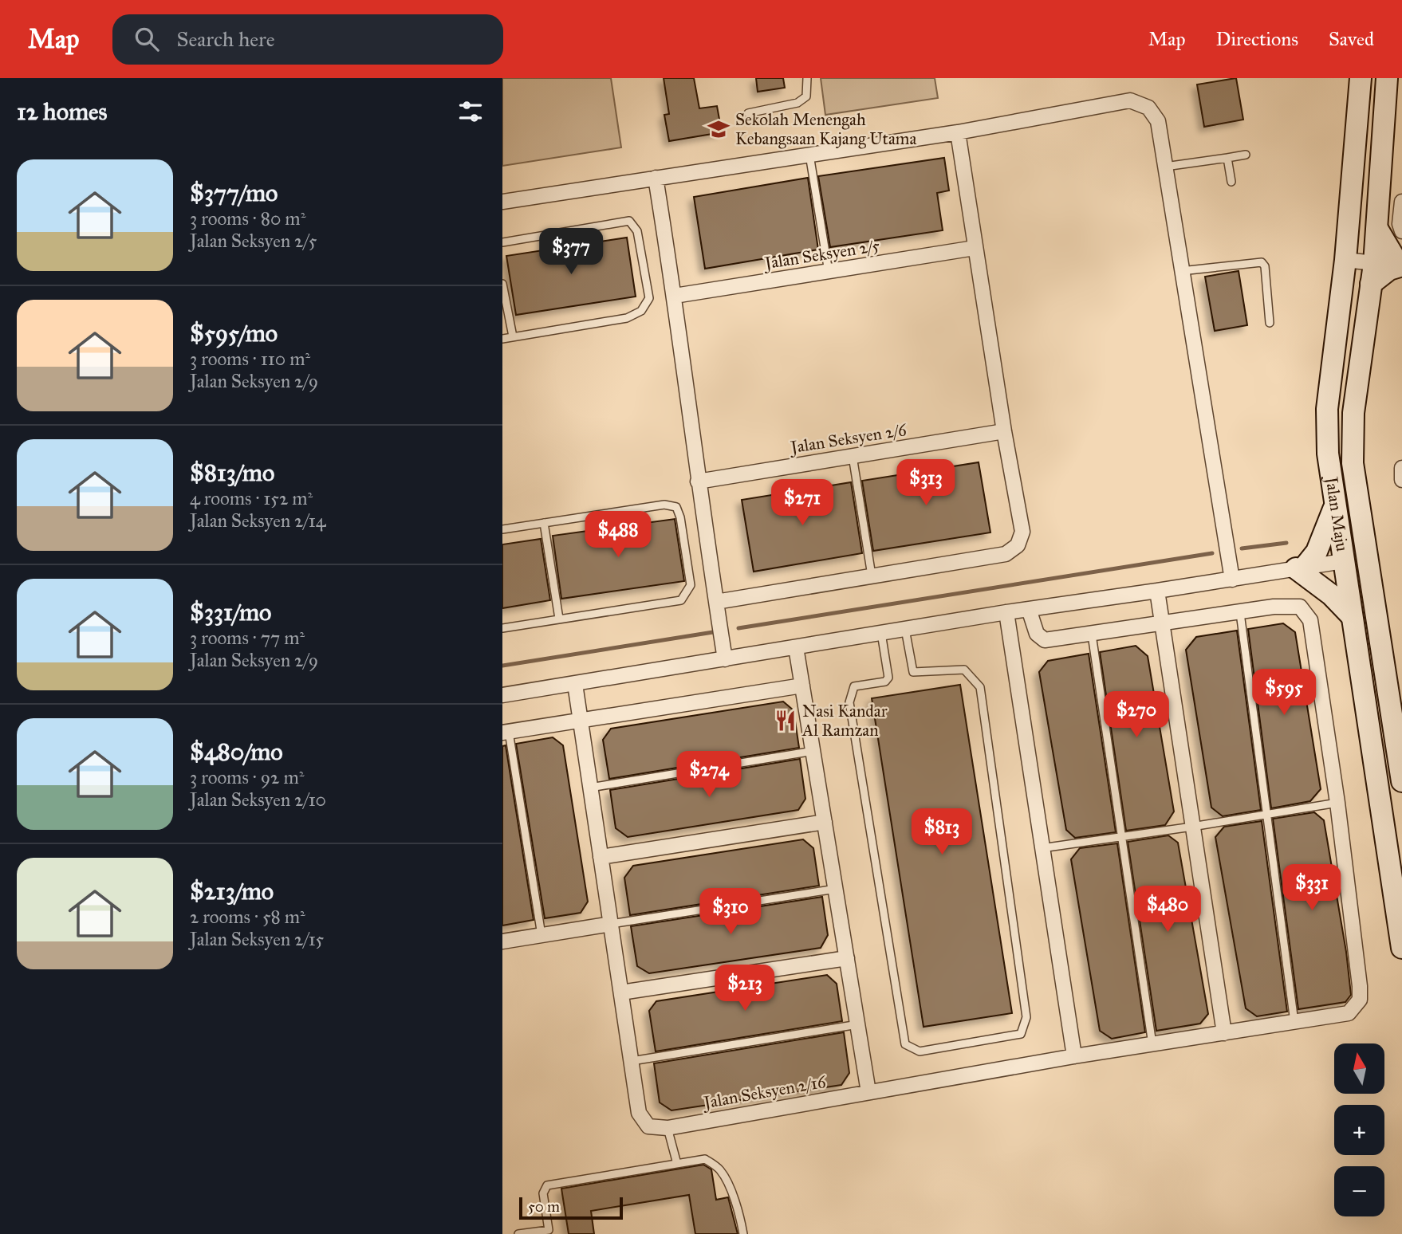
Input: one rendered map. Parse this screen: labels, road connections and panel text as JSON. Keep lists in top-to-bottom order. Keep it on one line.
{"streets":{"street":["Jalan Seksyen 2/5","Jalan Seksyen 2/6","Jalan Maju","Jalan Seksyen 2/16"]},"places":{"school or university":["Sekolah Menengah Kebangsaan Kajang Utama"],"restaurant":["Nasi Kandar Al Ramzan"]},"scale_bar":"50 m","north":"top","page":{"header":"Map","search":"Search here","nav":["Map","Directions","Saved"],"heading":"12 homes","list":[{"name":"$377/mo","note":"3 rooms · 80 m² · Jalan Seksyen 2/5"},{"name":"$595/mo","note":"3 rooms · 110 m² · Jalan Seksyen 2/9"},{"name":"$813/mo","note":"4 rooms · 152 m² · Jalan Seksyen 2/14"},{"name":"$331/mo","note":"3 rooms · 77 m² · Jalan Seksyen 2/9"},{"name":"$480/mo","note":"3 rooms · 92 m² · Jalan Seksyen 2/10"},{"name":"$213/mo","note":"2 rooms · 58 m² · Jalan Seksyen 2/15"}],"price":["$377","$313","$271","$488","$595","$270","$274","$813","$331","$480","$310","$213"],"map_buttons":["+","−"],"scale":"50 m"}}
